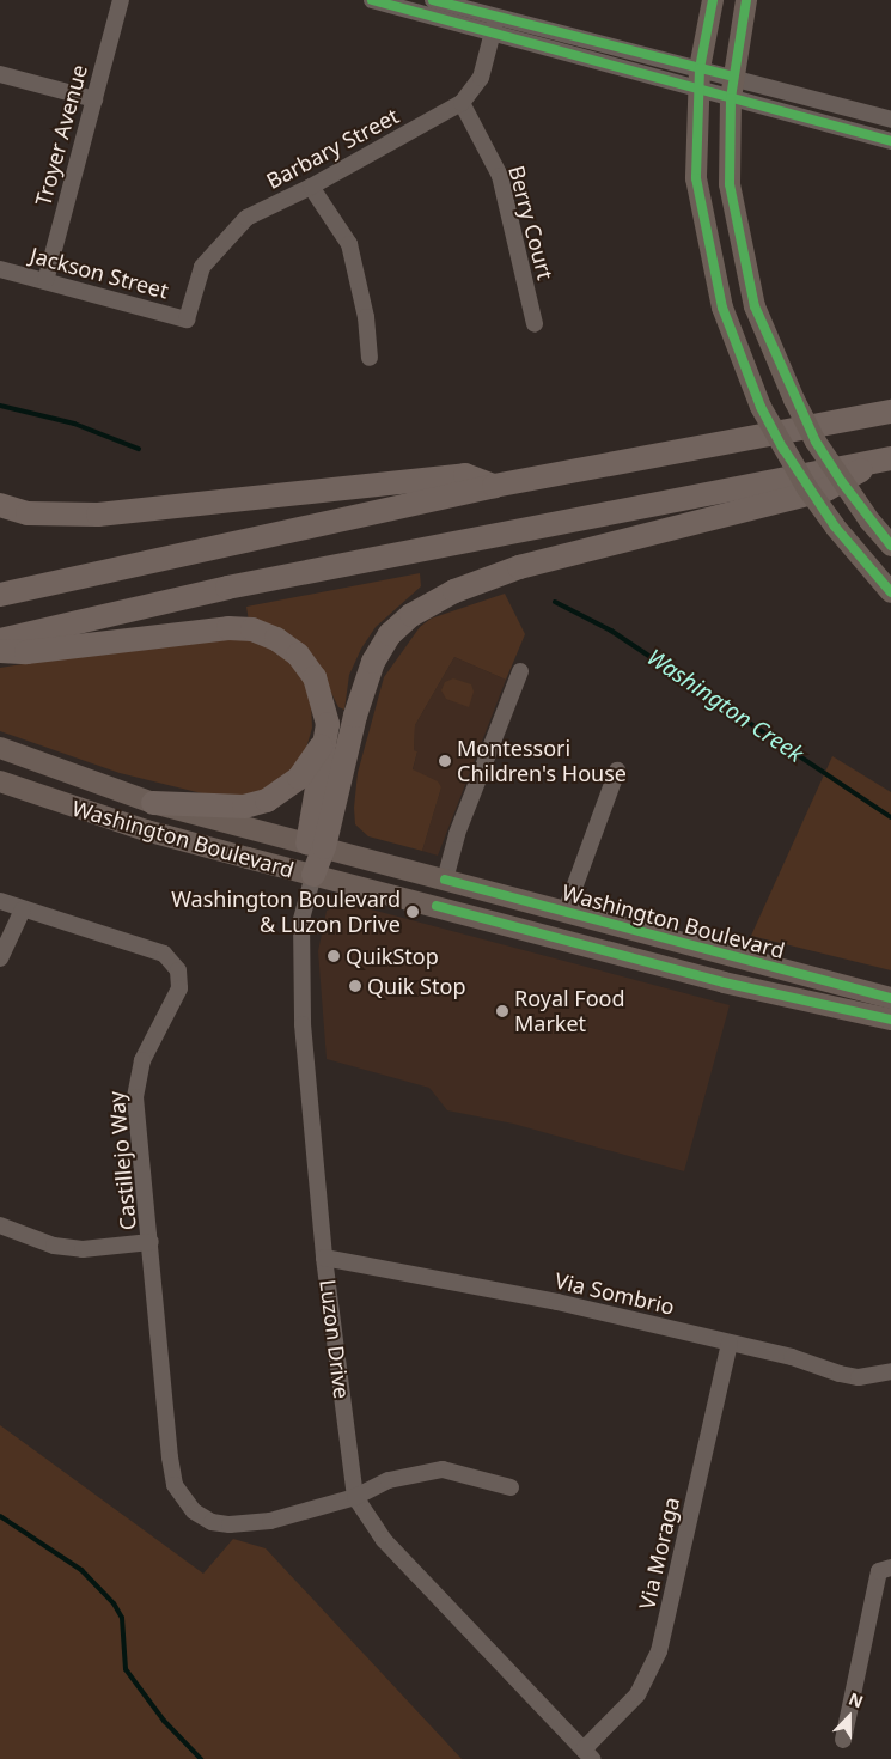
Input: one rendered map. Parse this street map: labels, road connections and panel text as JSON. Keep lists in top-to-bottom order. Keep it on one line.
{"streets":{"main road":["Washington Boulevard"],"street":["Troyer Avenue","Barbary Street","Berry Court","Jackson Street","Castillejo Way","Via Sombrio","Luzon Drive","Via Moraga"]},"crossings":[["Troyer Avenue","Jackson Street"],["Barbary Street","Berry Court"],["Barbary Street","Jackson Street"],["Washington Boulevard","Luzon Drive"],["Castillejo Way","Luzon Drive"],["Via Sombrio","Luzon Drive"],["Via Sombrio","Via Moraga"],["Luzon Drive","Via Moraga"]],"water":["Washington Creek"],"places":["Montessori Children's House","Washington Boulevard & Luzon Drive","QuikStop","Quik Stop","Royal Food Market"],"north":"top"}
